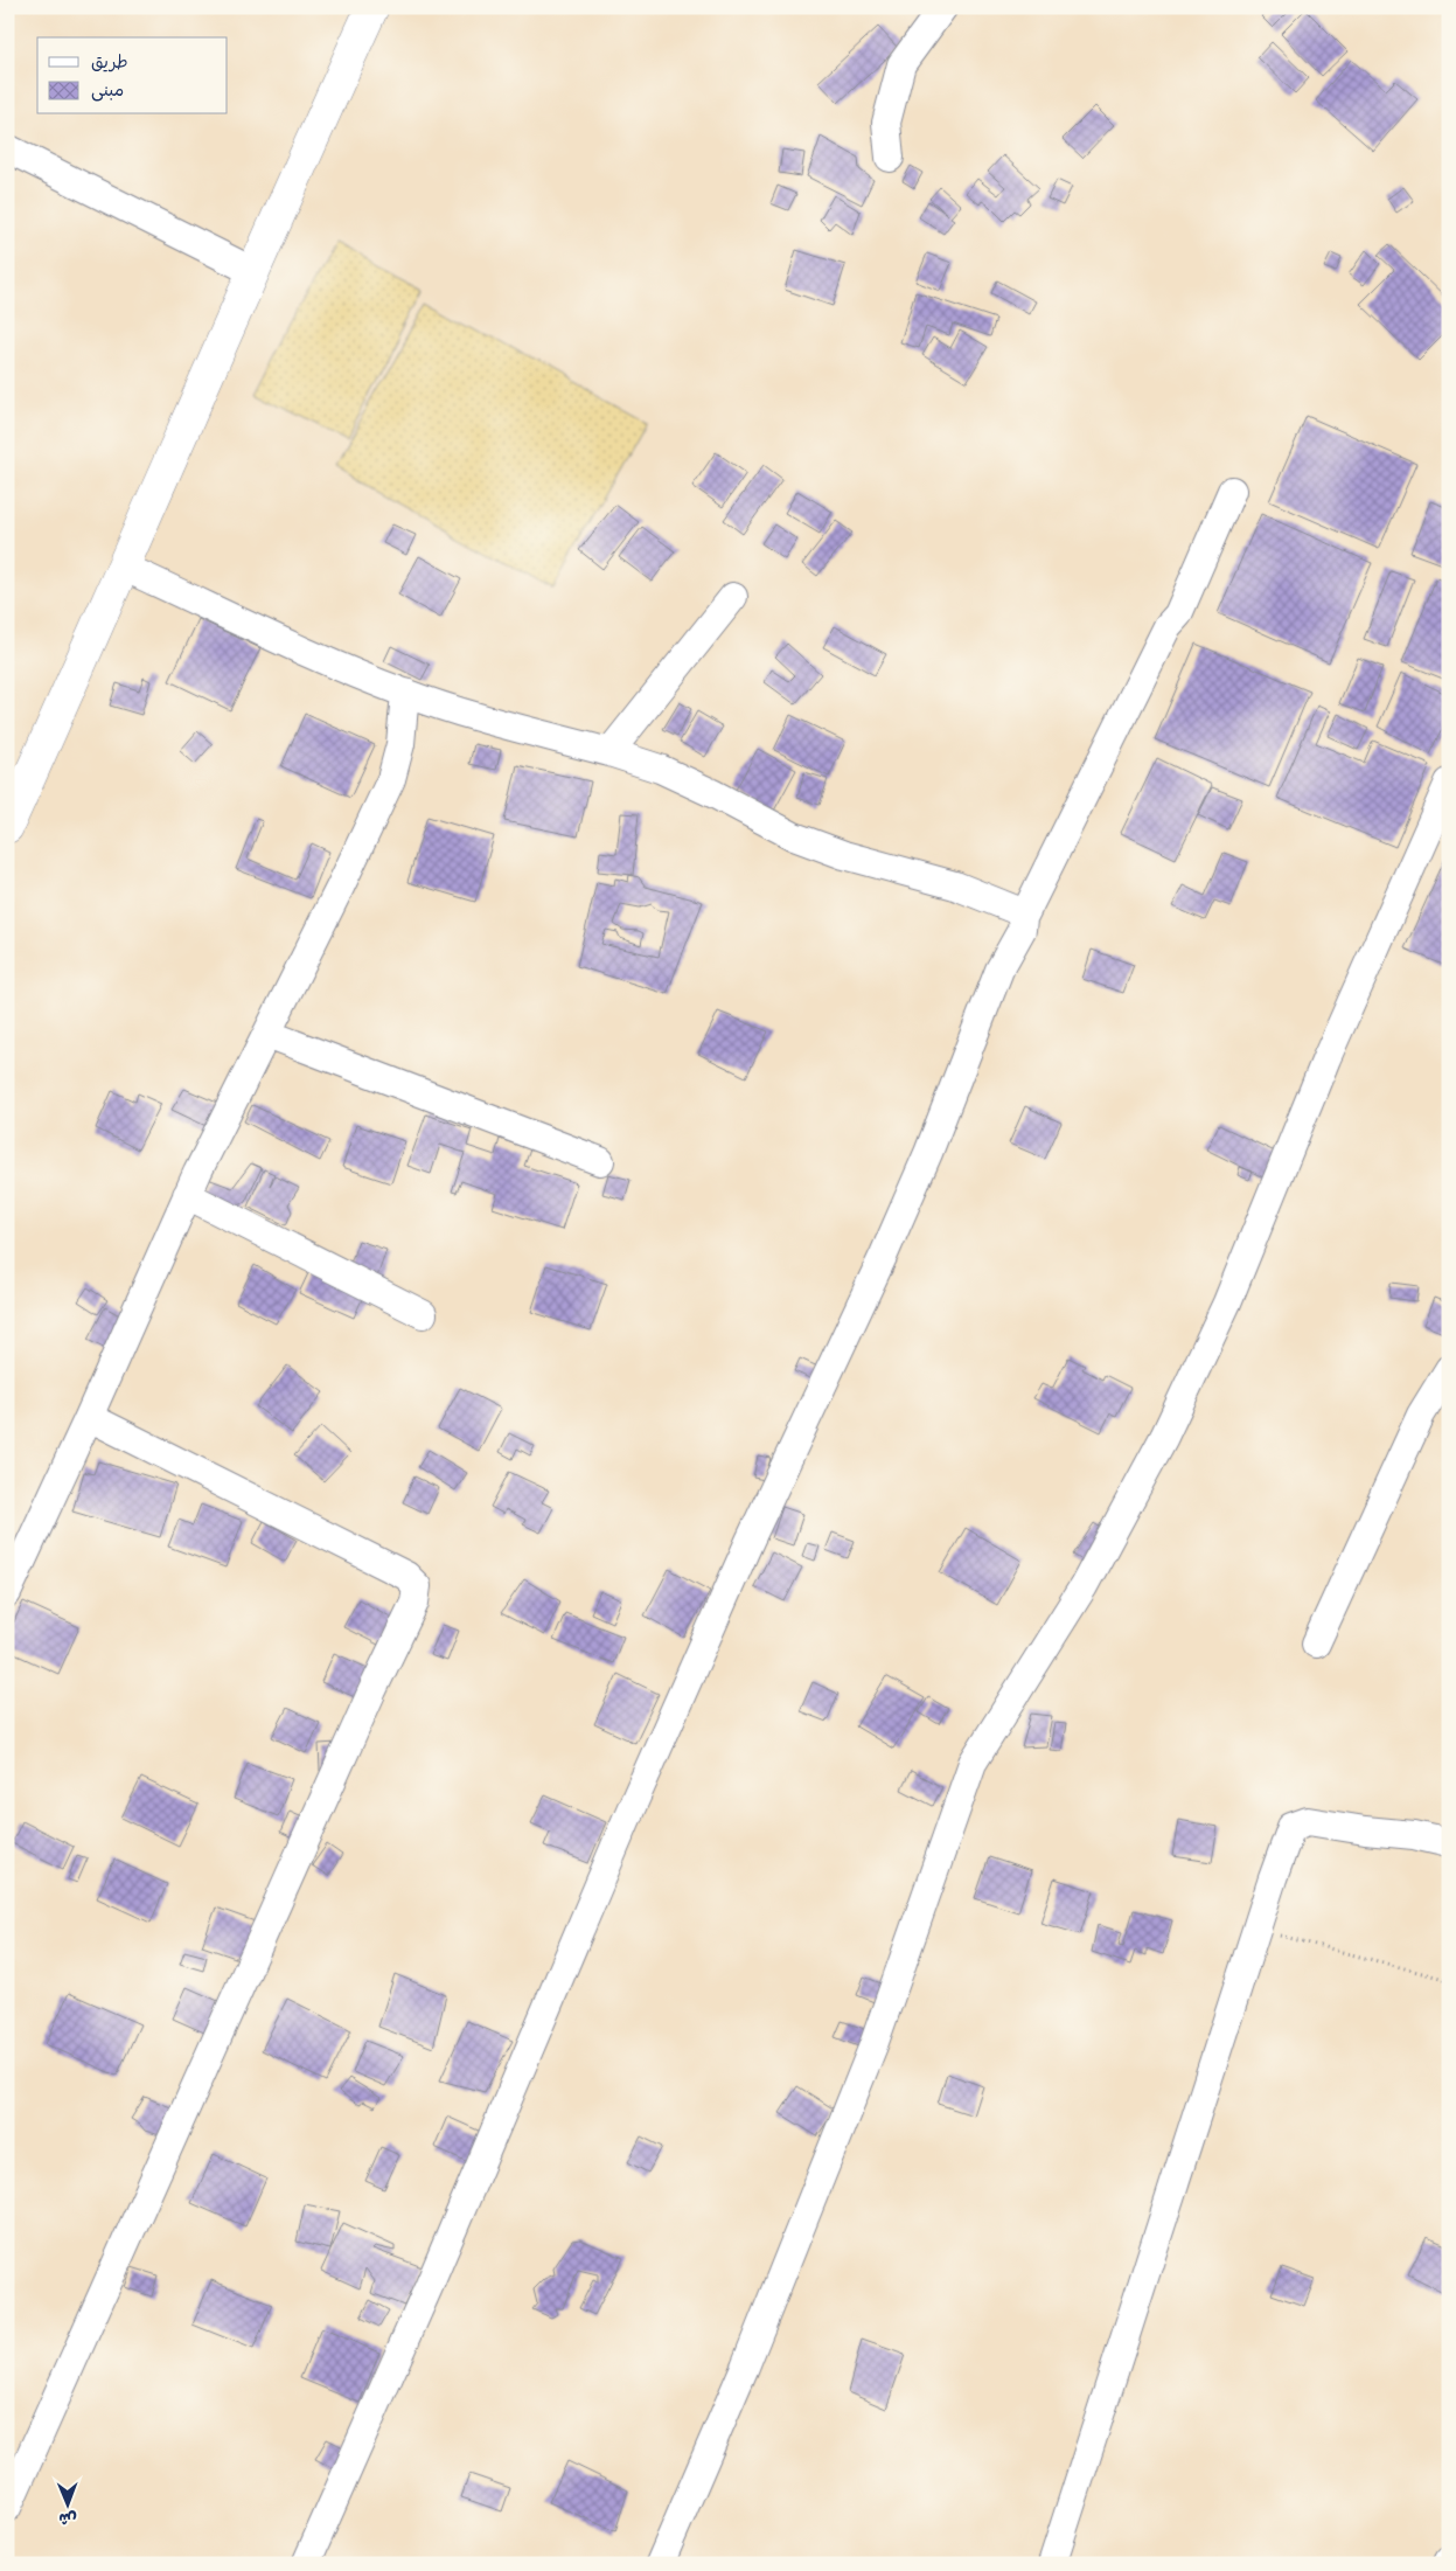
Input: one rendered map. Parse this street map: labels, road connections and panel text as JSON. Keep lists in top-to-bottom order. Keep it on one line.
{"legend":["طريق","مبنى"],"north":"bottom"}
